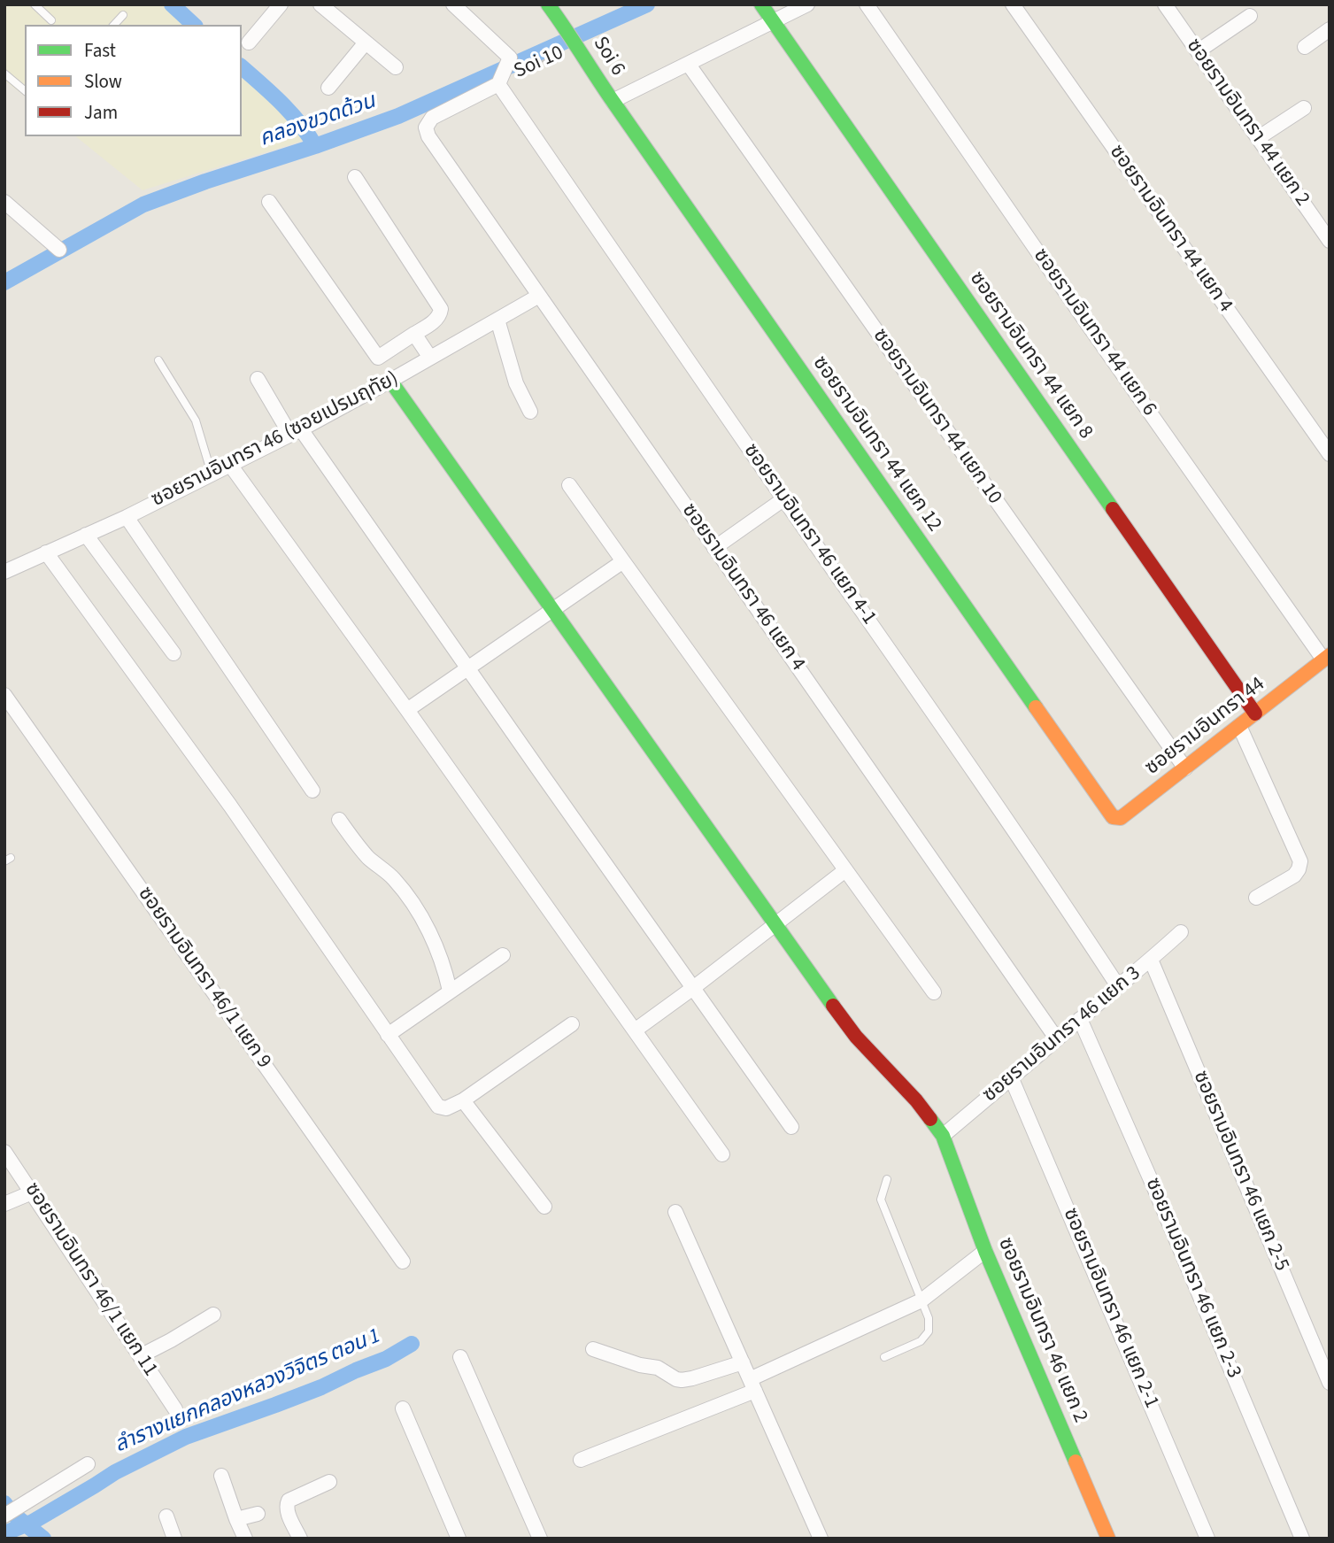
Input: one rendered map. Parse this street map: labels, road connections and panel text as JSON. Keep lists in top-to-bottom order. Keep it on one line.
{"streets":{"street":["Soi 6","Soi 10","ซอยรามอินทรา 44 แยก 2","ซอยรามอินทรา 44 แยก 4","ซอยรามอินทรา 44 แยก 6","ซอยรามอินทรา 44 แยก 8","ซอยรามอินทรา 44 แยก 10","ซอยรามอินทรา 46 (ซอยเปรมฤทัย)","ซอยรามอินทรา 44 แยก 12","ซอยรามอินทรา 46 แยก 4-1","ซอยรามอินทรา 46 แยก 4","ซอยรามอินทรา 44","ซอยรามอินทรา 46/1 แยก 9","ซอยรามอินทรา 46 แยก 3","ซอยรามอินทรา 46 แยก 2-5","ซอยรามอินทรา 46 แยก 2-3","ซอยรามอินทรา 46/1 แยก 11","ซอยรามอินทรา 46 แยก 2-1","ซอยรามอินทรา 46 แยก 2"]},"crossings":[["Soi 6","Soi 10"],["Soi 6","ซอยรามอินทรา 44 แยก 12"],["Soi 10","ซอยรามอินทรา 46 แยก 4-1"],["Soi 10","ซอยรามอินทรา 46 แยก 4"],["ซอยรามอินทรา 44 แยก 6","ซอยรามอินทรา 44"],["ซอยรามอินทรา 44 แยก 8","ซอยรามอินทรา 44"],["ซอยรามอินทรา 44 แยก 10","ซอยรามอินทรา 44"],["ซอยรามอินทรา 46 (ซอยเปรมฤทัย)","ซอยรามอินทรา 46 แยก 4"],["ซอยรามอินทรา 46 (ซอยเปรมฤทัย)","ซอยรามอินทรา 46 แยก 2"],["ซอยรามอินทรา 44 แยก 12","ซอยรามอินทรา 44"],["ซอยรามอินทรา 46 แยก 4-1","ซอยรามอินทรา 46 แยก 4"],["ซอยรามอินทรา 46 แยก 4-1","ซอยรามอินทรา 46 แยก 3"],["ซอยรามอินทรา 46 แยก 4","ซอยรามอินทรา 46 แยก 3"],["ซอยรามอินทรา 46 แยก 3","ซอยรามอินทรา 46 แยก 2-5"],["ซอยรามอินทรา 46 แยก 3","ซอยรามอินทรา 46 แยก 2-3"],["ซอยรามอินทรา 46 แยก 3","ซอยรามอินทรา 46 แยก 2-1"],["ซอยรามอินทรา 46 แยก 3","ซอยรามอินทรา 46 แยก 2"]],"water":["คลองขวดด้วน","ลำรางแยกคลองหลวงวิจิตร ตอน 1"],"legend":["Fast","Slow","Jam"]}
